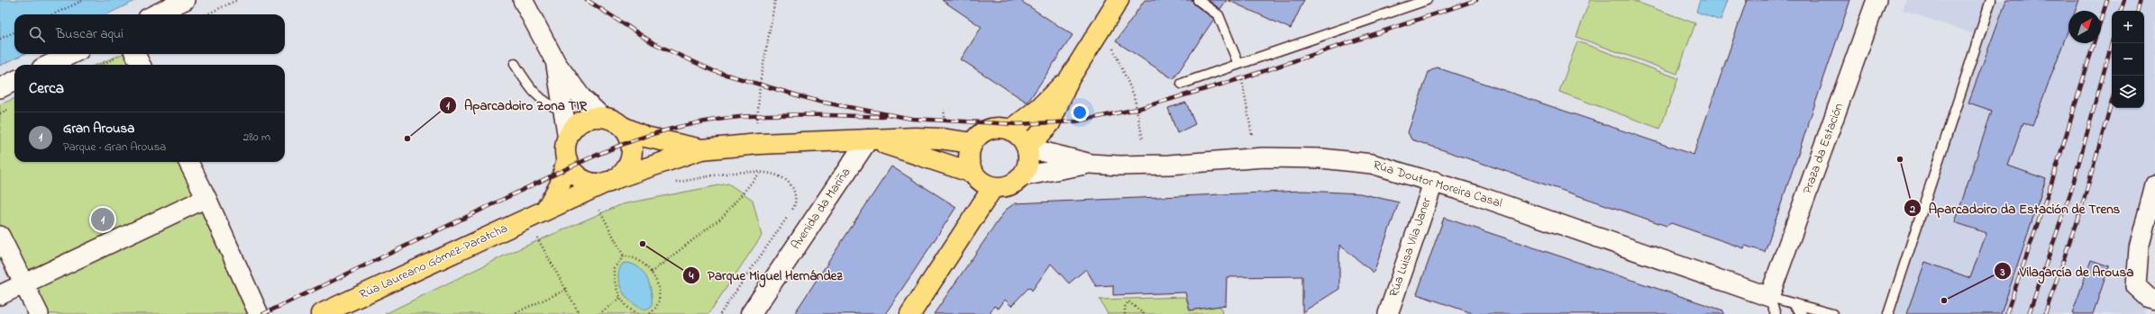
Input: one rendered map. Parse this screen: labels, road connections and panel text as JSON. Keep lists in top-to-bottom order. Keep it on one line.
{"streets":{"main road":["Rúa Laureano Gómez-Paratcha"],"street":["Praza da Estación","Rúa Doutor Moreira Casal","Avenida da Mariña","Rúa Luisa Vila Janer"]},"crossings":[["Praza da Estación","Rúa Doutor Moreira Casal"],["Rúa Doutor Moreira Casal","Rúa Luisa Vila Janer"]],"places":["Aparcadoiro Zona TIR","Aparcadoiro da Estación de Trens","Parque Miguel Hernández","Vilagarcía de Arousa"],"north":"top right","page":{"map_buttons":["+","−"],"search":"Buscar aquí","heading":"Cerca","list":[{"mark":"1","name":"Gran Arousa","note":"Parque · Gran Arousa","value":"280 m"}],"pins":"1"}}
